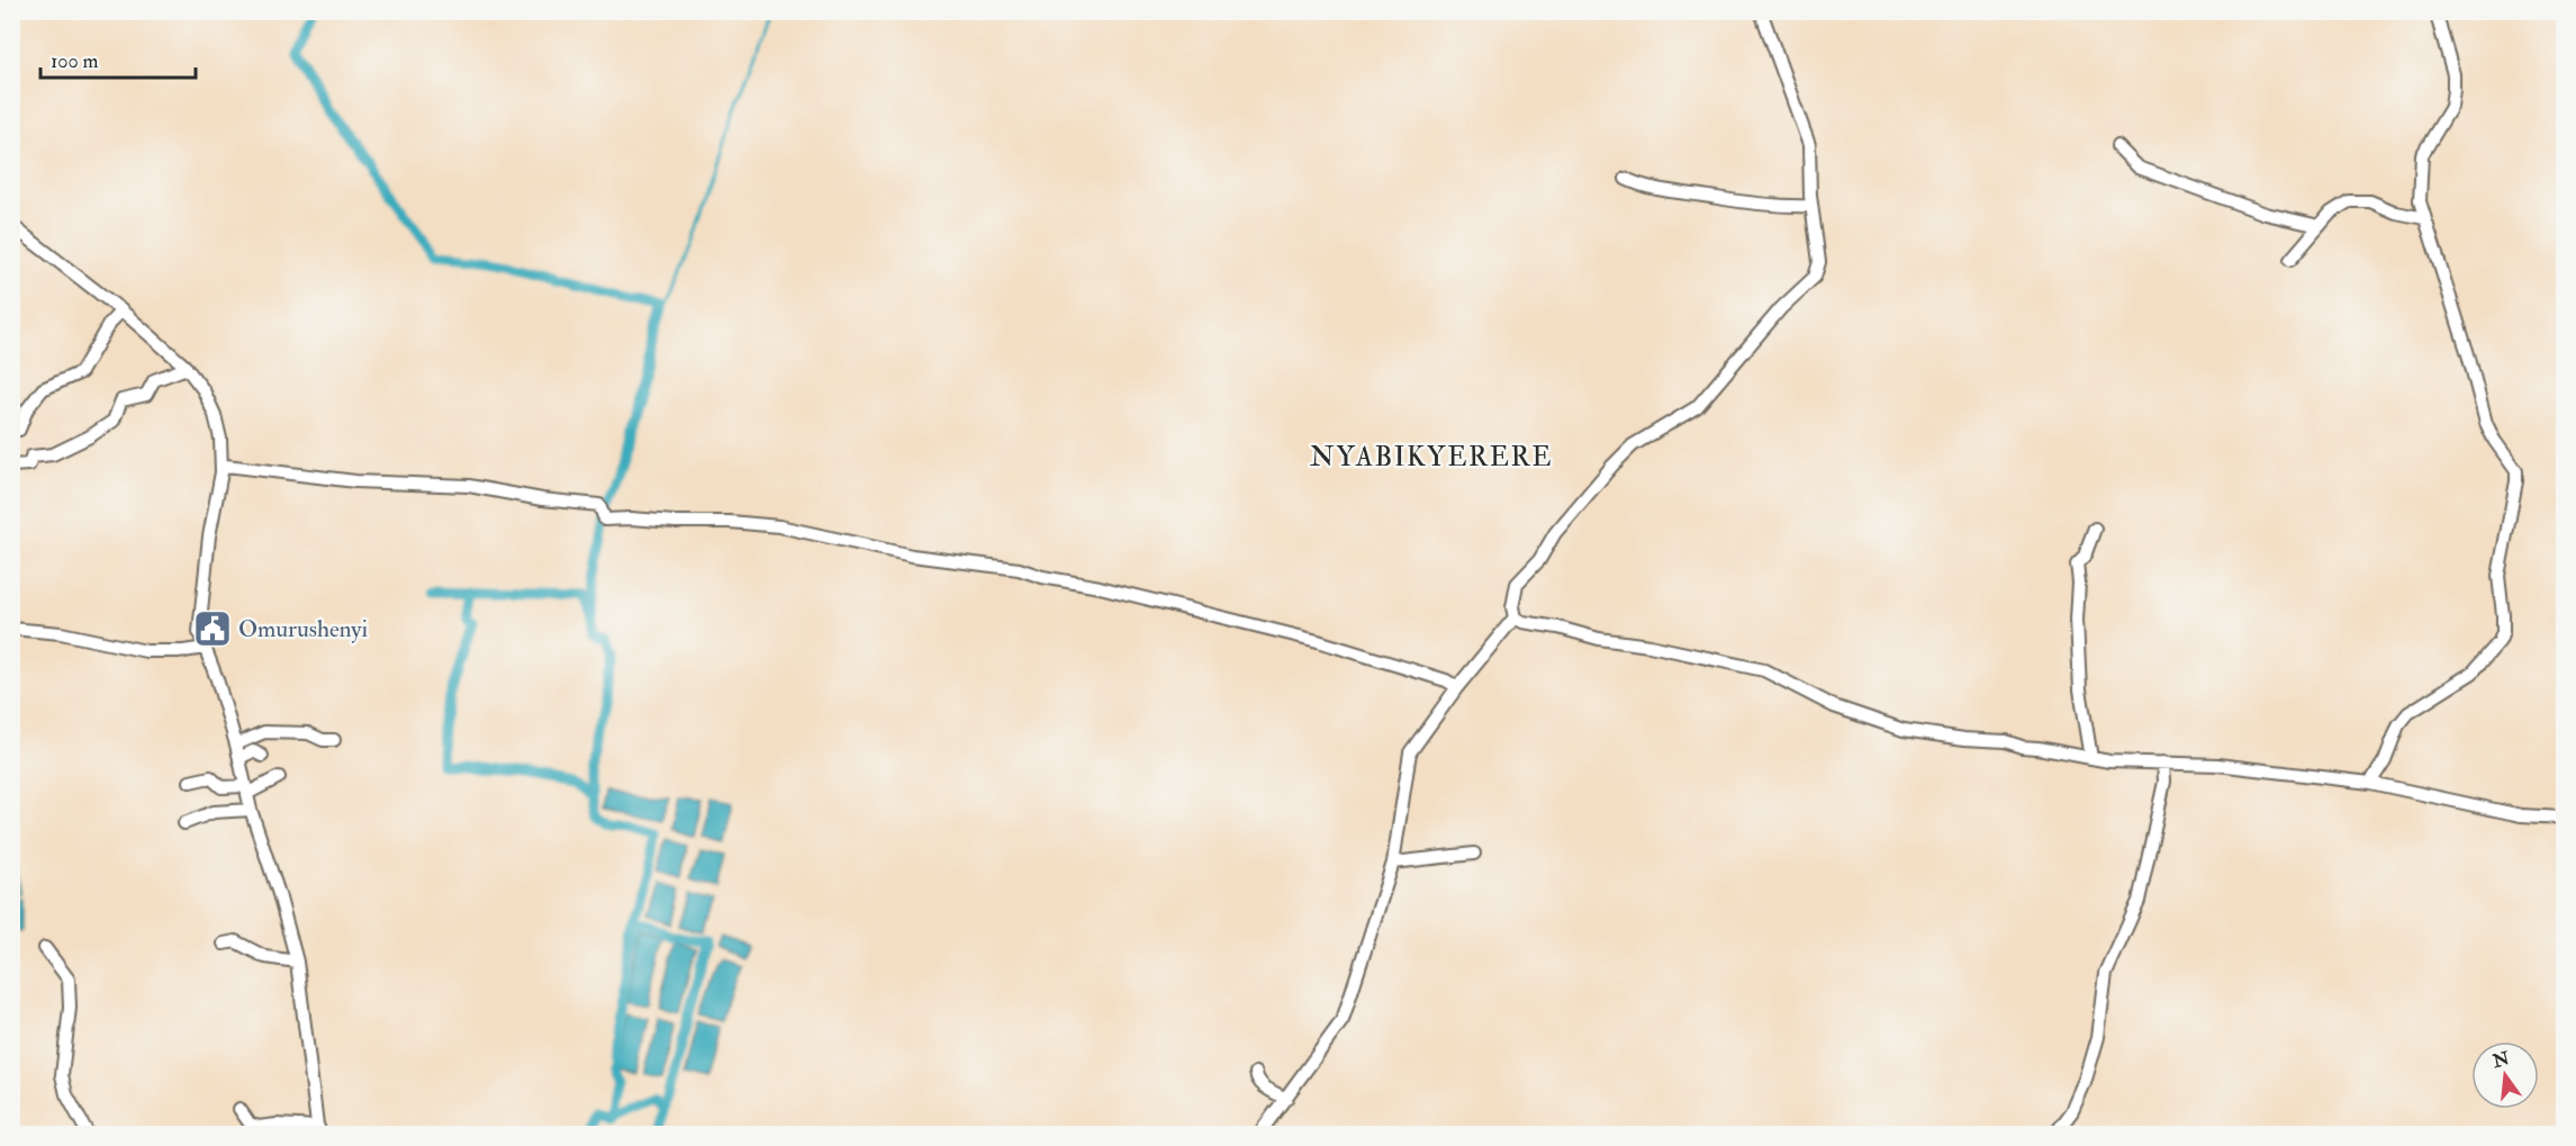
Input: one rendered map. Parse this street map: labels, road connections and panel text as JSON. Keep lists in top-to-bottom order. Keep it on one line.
{"districts":["NYABIKYERERE"],"places":{"public building":["Omurushenyi"]},"scale_bar":"100 m","north":"top"}
